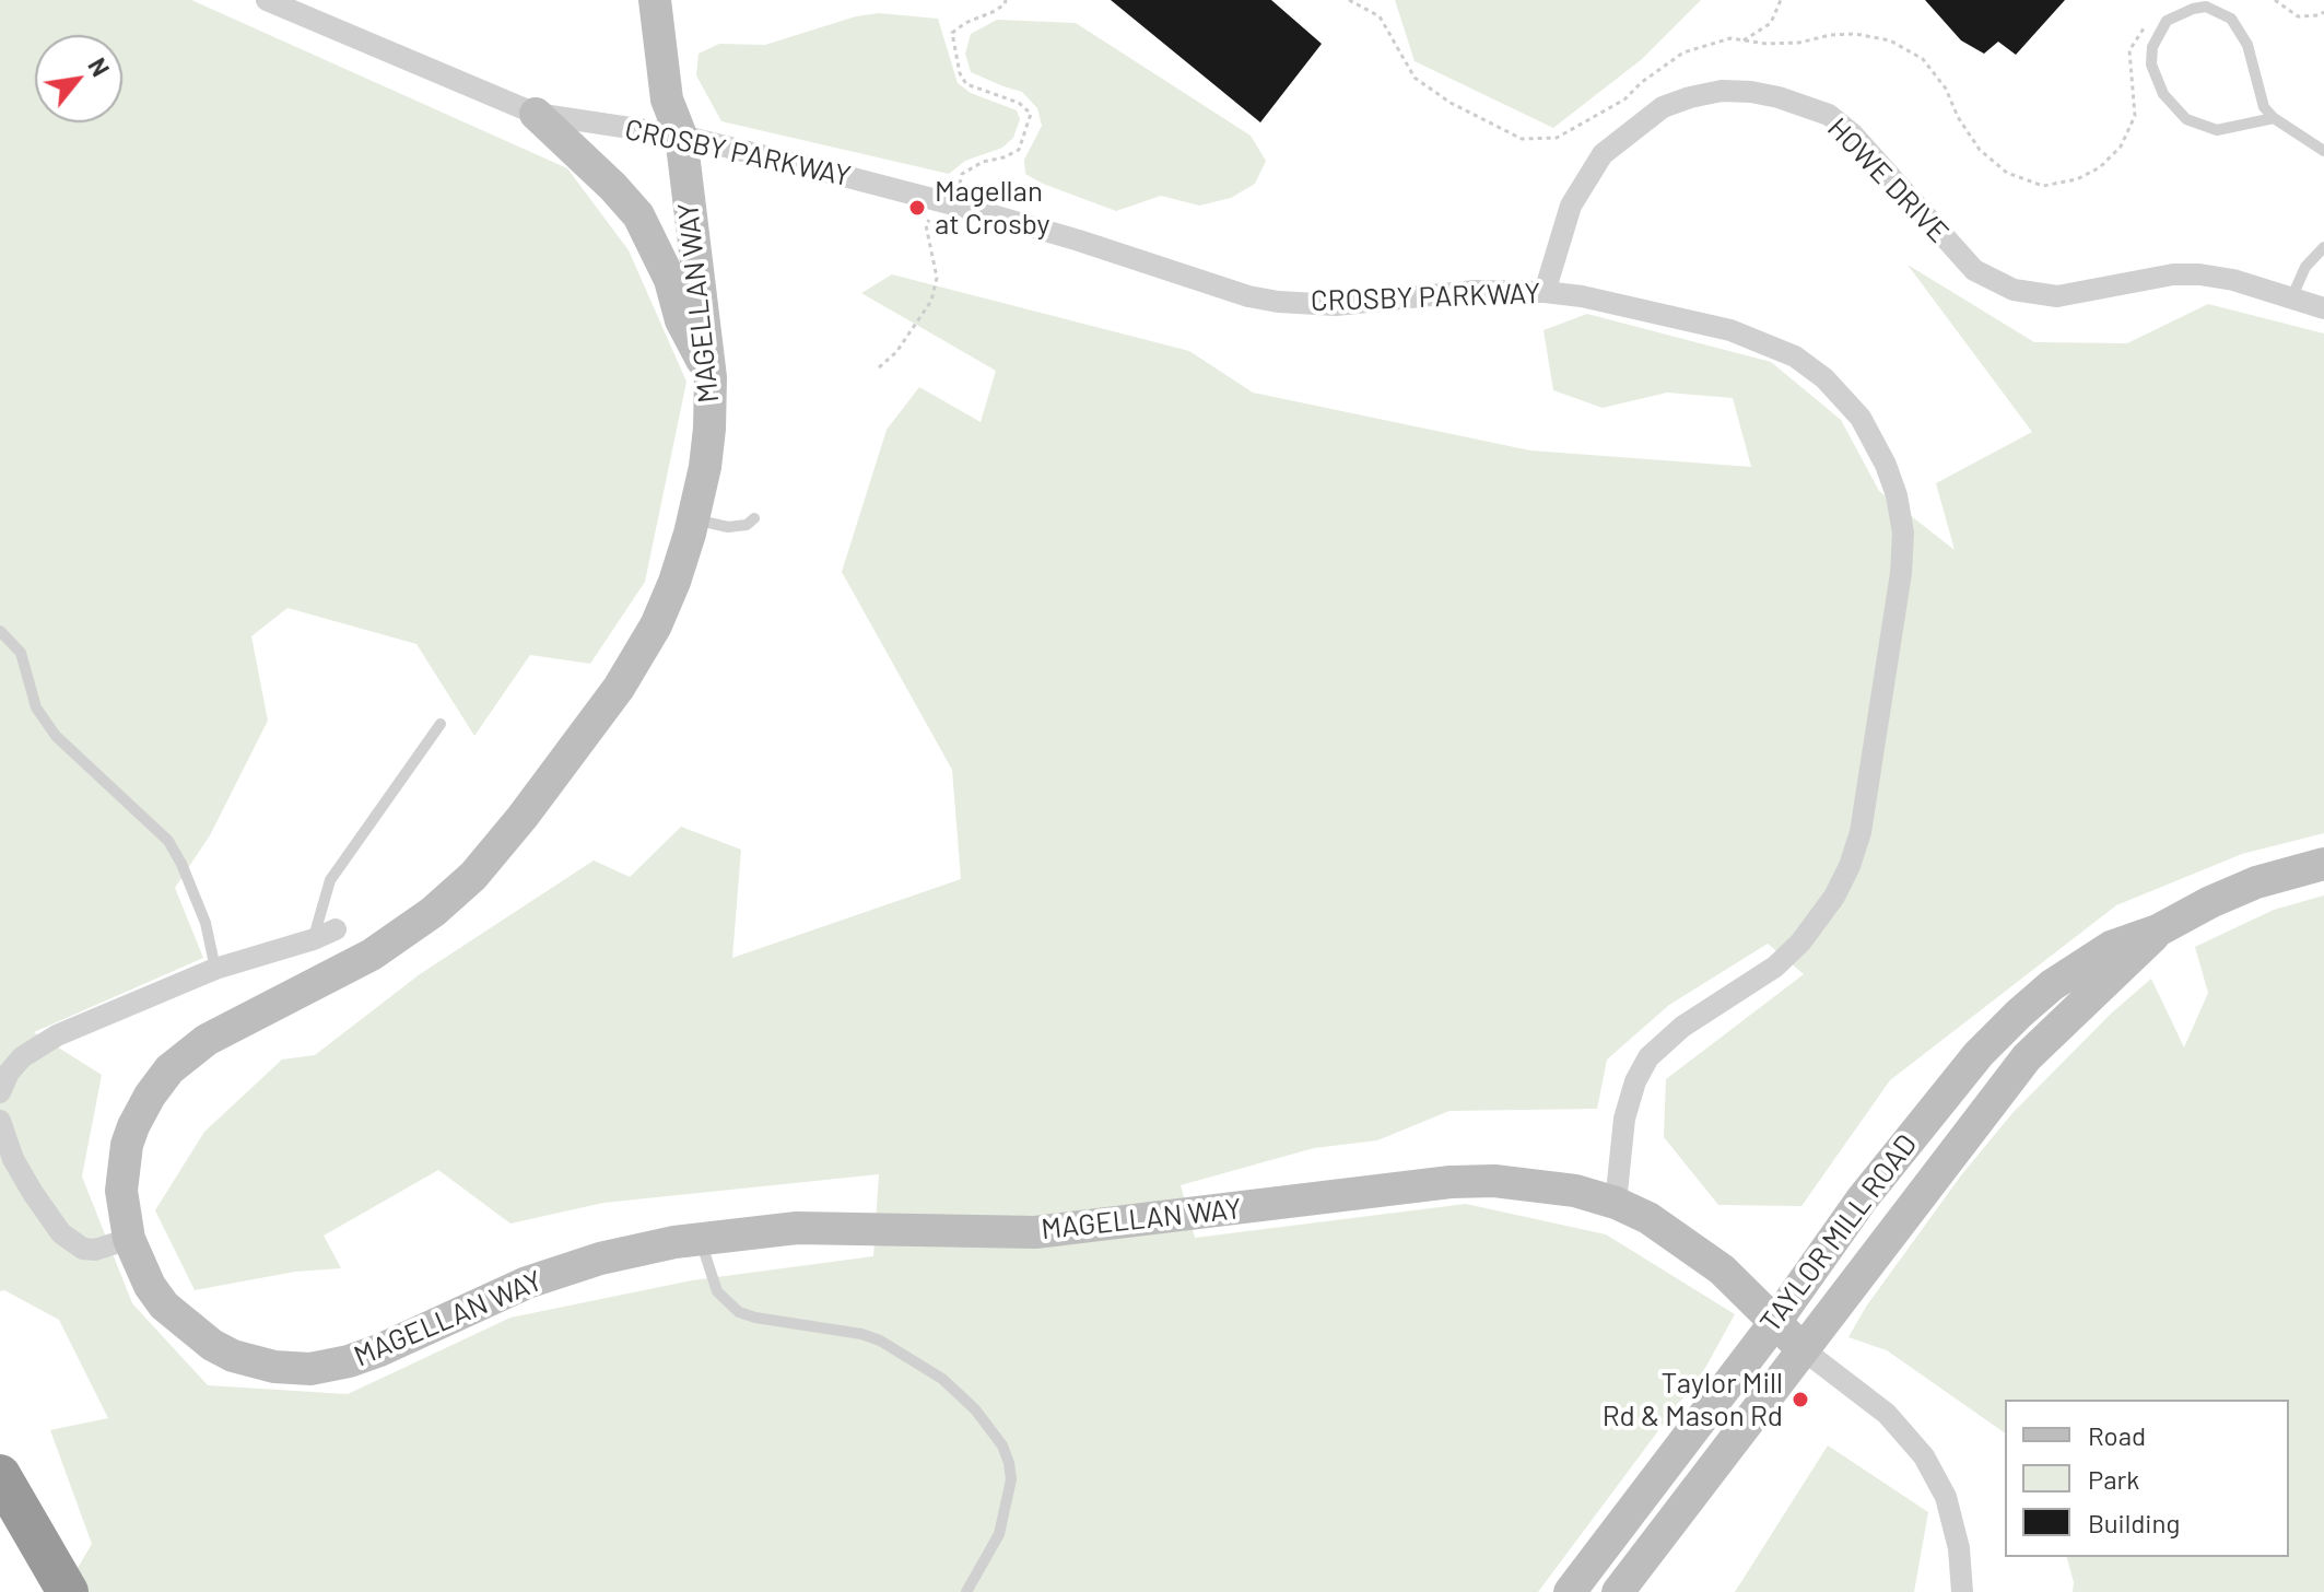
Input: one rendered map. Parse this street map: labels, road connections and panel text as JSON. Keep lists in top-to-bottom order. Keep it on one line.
{"streets":{"street":["CROSBY PARKWAY","HOWE DRIVE","MAGELLAN WAY","TAYLOR MILL ROAD"]},"crossings":[["CROSBY PARKWAY","HOWE DRIVE"],["CROSBY PARKWAY","MAGELLAN WAY"],["MAGELLAN WAY","TAYLOR MILL ROAD"]],"places":["Magellan at Crosby","Taylor Mill Rd & Mason Rd"],"legend":["Road","Park","Building"],"north":"top right"}
